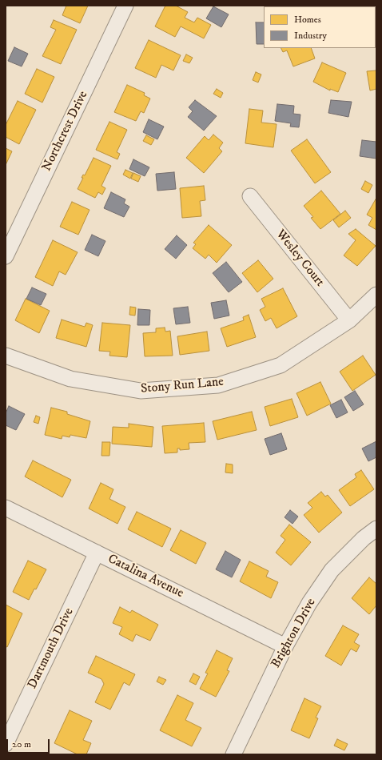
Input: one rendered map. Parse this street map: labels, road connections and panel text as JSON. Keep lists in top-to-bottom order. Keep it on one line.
{"streets":{"street":["Northcrest Drive","Wesley Court","Stony Run Lane","Catalina Avenue","Brighton Drive","Dartmouth Drive"]},"crossings":[["Wesley Court","Stony Run Lane"],["Catalina Avenue","Brighton Drive"],["Catalina Avenue","Dartmouth Drive"]],"legend":["Homes","Industry"],"scale_bar":"20 m"}
